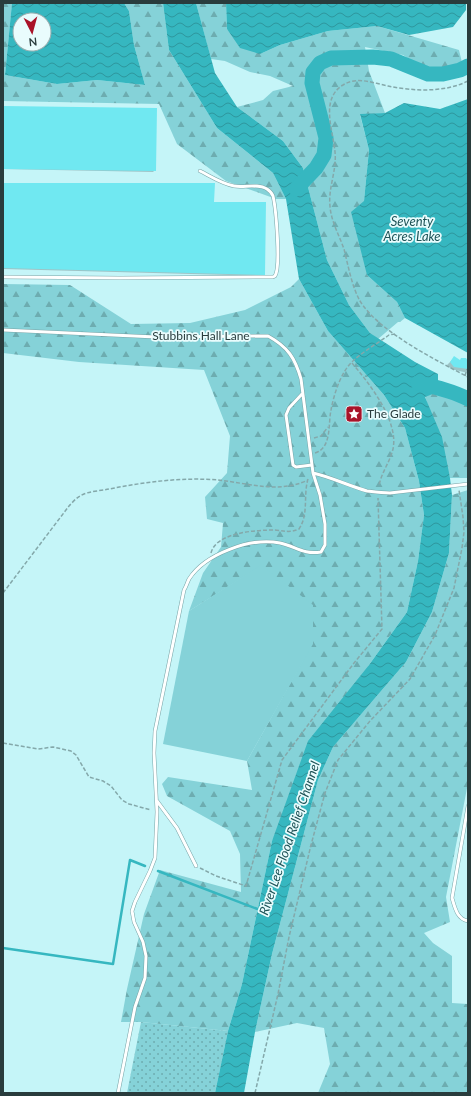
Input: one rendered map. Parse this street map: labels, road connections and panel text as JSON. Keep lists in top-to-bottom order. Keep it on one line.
{"streets":{"lane":["Stubbins Hall Lane"]},"water":["Seventy Acres Lake","River Lee Flood Relief Channel"],"places":{"place":["The Glade"]},"north":"bottom"}
